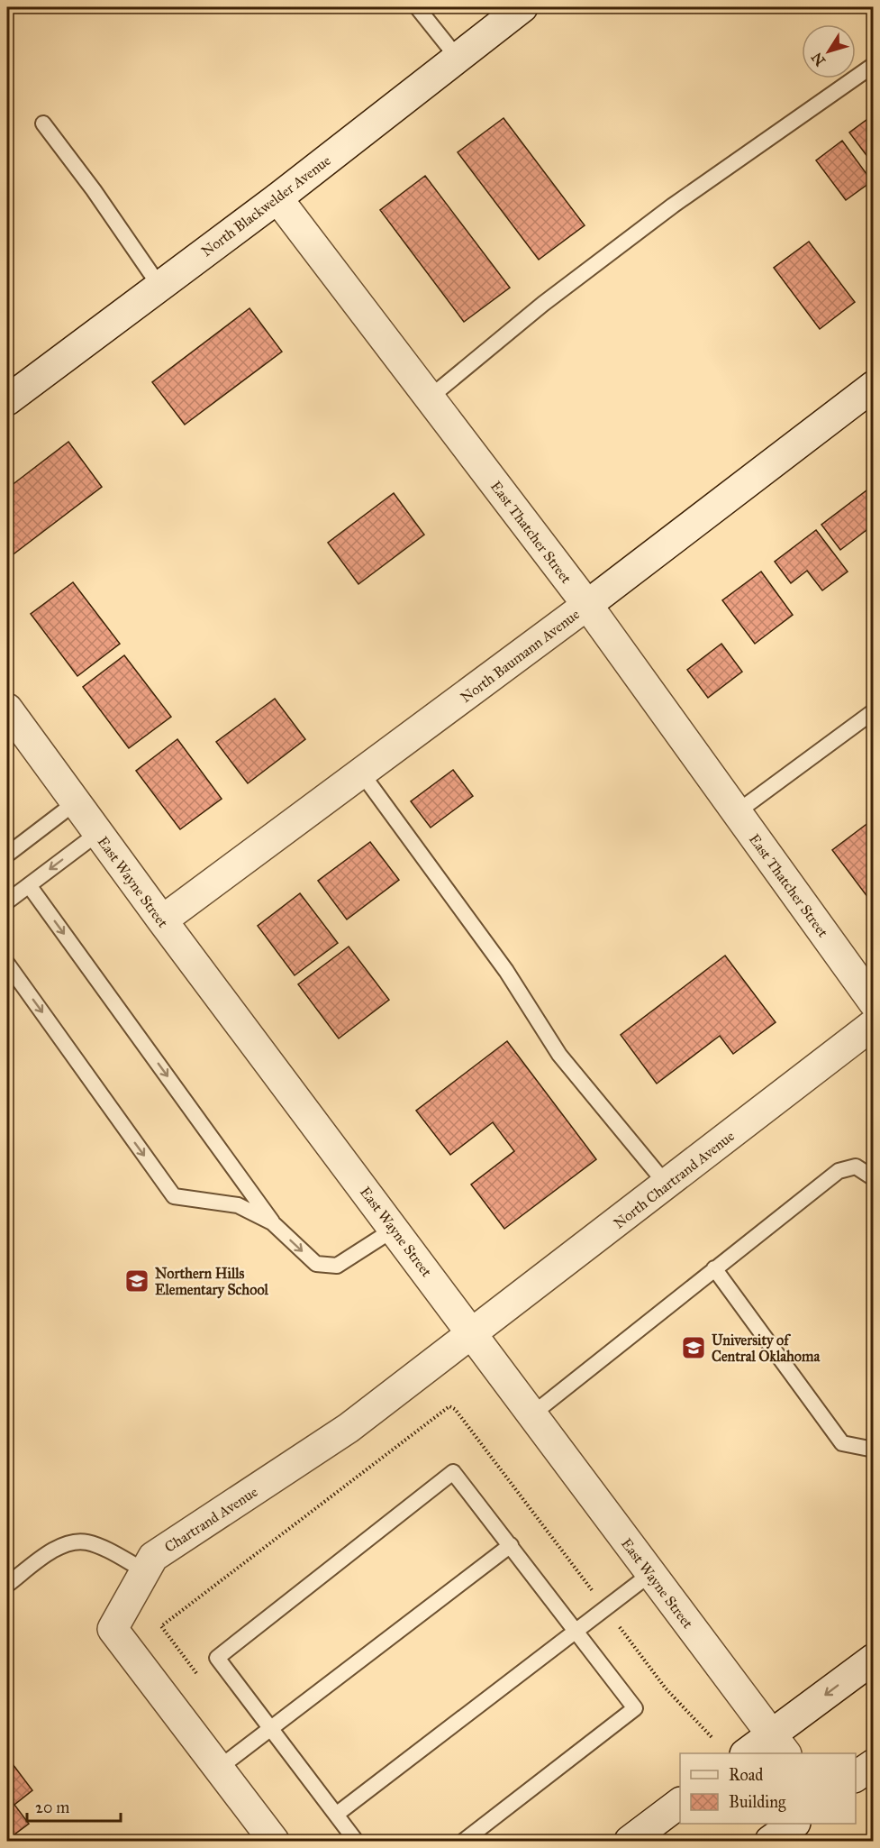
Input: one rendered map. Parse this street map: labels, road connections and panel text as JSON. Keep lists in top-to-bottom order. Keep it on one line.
{"streets":{"street":["North Blackwelder Avenue","East Thatcher Street","North Baumann Avenue","East Wayne Street","North Chartrand Avenue","Chartrand Avenue"]},"crossings":[["North Blackwelder Avenue","East Thatcher Street"],["East Thatcher Street","North Baumann Avenue"],["North Baumann Avenue","East Wayne Street"],["East Wayne Street","North Chartrand Avenue"],["East Wayne Street","Chartrand Avenue"],["North Chartrand Avenue","Chartrand Avenue"]],"places":{"school or university":["Northern Hills Elementary School","University of Central Oklahoma"]},"legend":["Road","Building"],"scale_bar":"20 m","north":"bottom left"}
